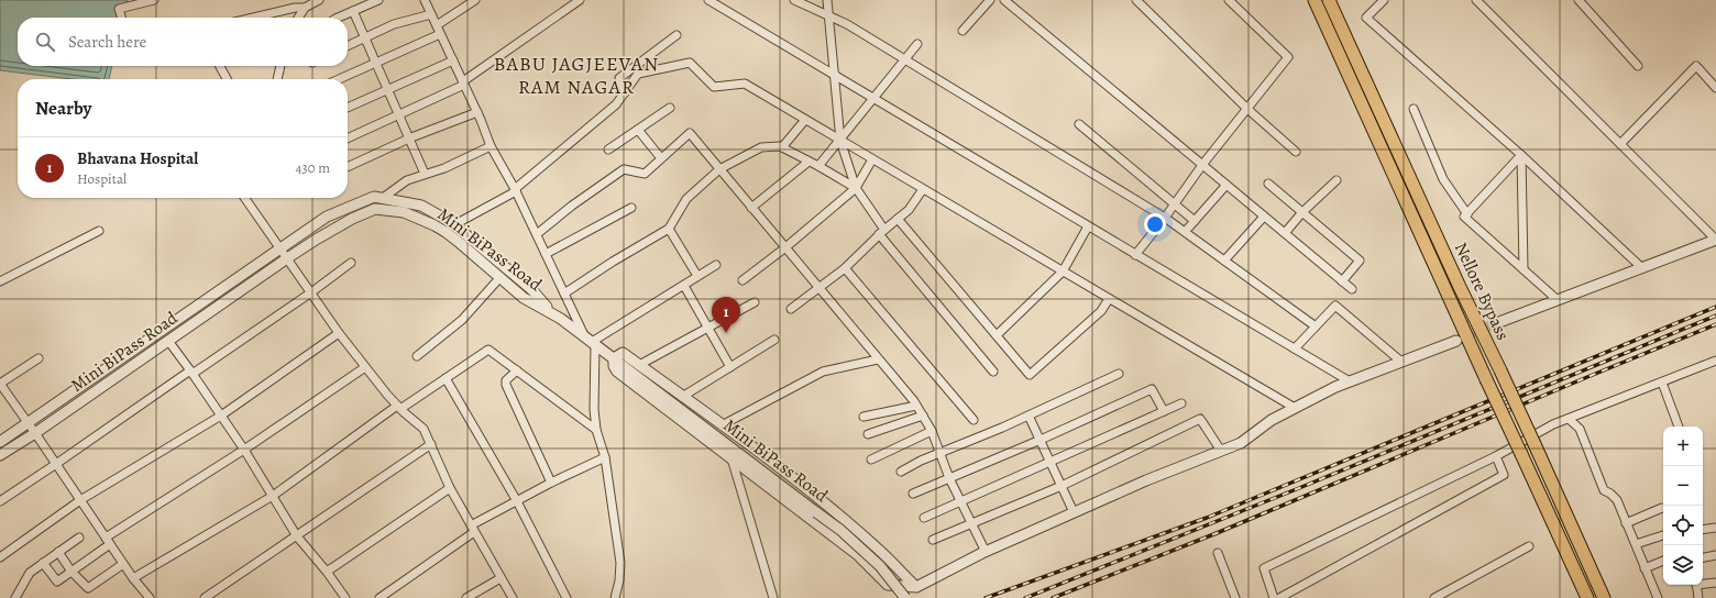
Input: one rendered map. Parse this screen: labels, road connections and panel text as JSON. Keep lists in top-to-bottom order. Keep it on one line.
{"streets":{"highway":["Nellore Bypass"],"street":["Mini BiPass Road"]},"districts":["BABU JAGJEEVAN RAM NAGAR"],"page":{"search":"Search here","heading":"Nearby","list":[{"mark":"1","name":"Bhavana Hospital","note":"Hospital","value":"430 m"}],"pins":"1","map_buttons":["+","−"]}}
